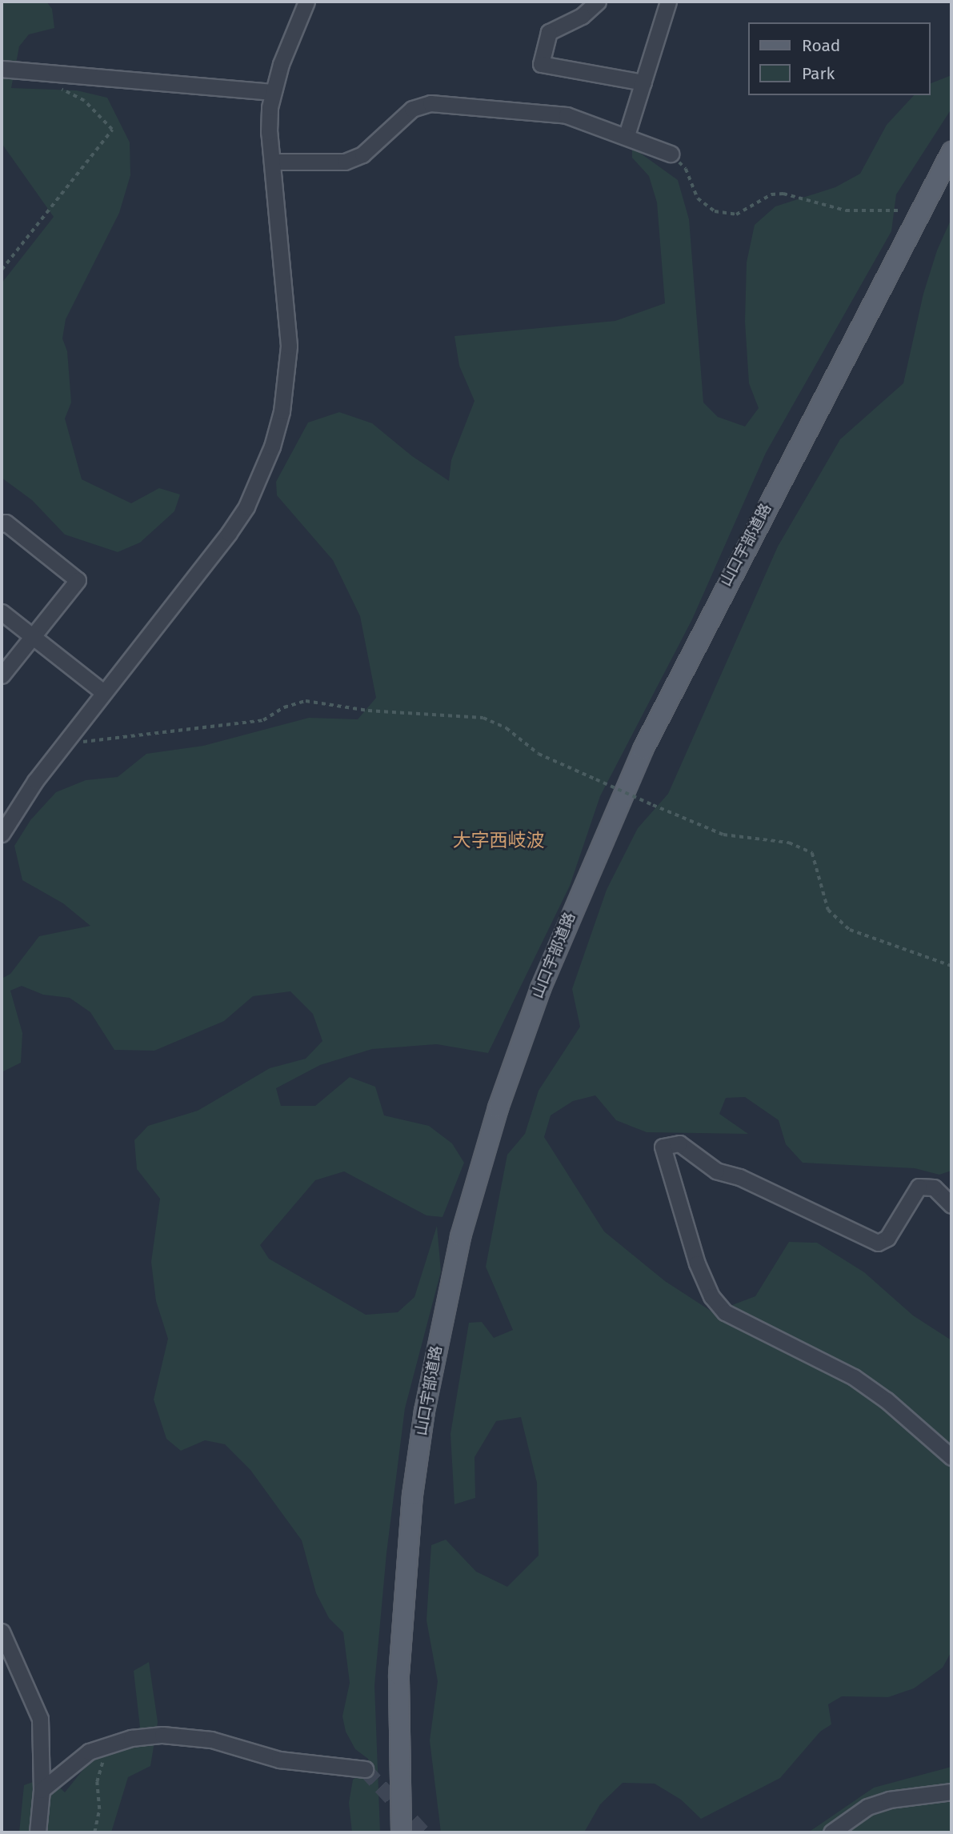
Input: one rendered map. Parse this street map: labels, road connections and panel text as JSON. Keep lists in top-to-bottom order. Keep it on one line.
{"streets":{"main road":["山口宇部道路"]},"districts":["大字西岐波"],"legend":["Road","Park"]}
